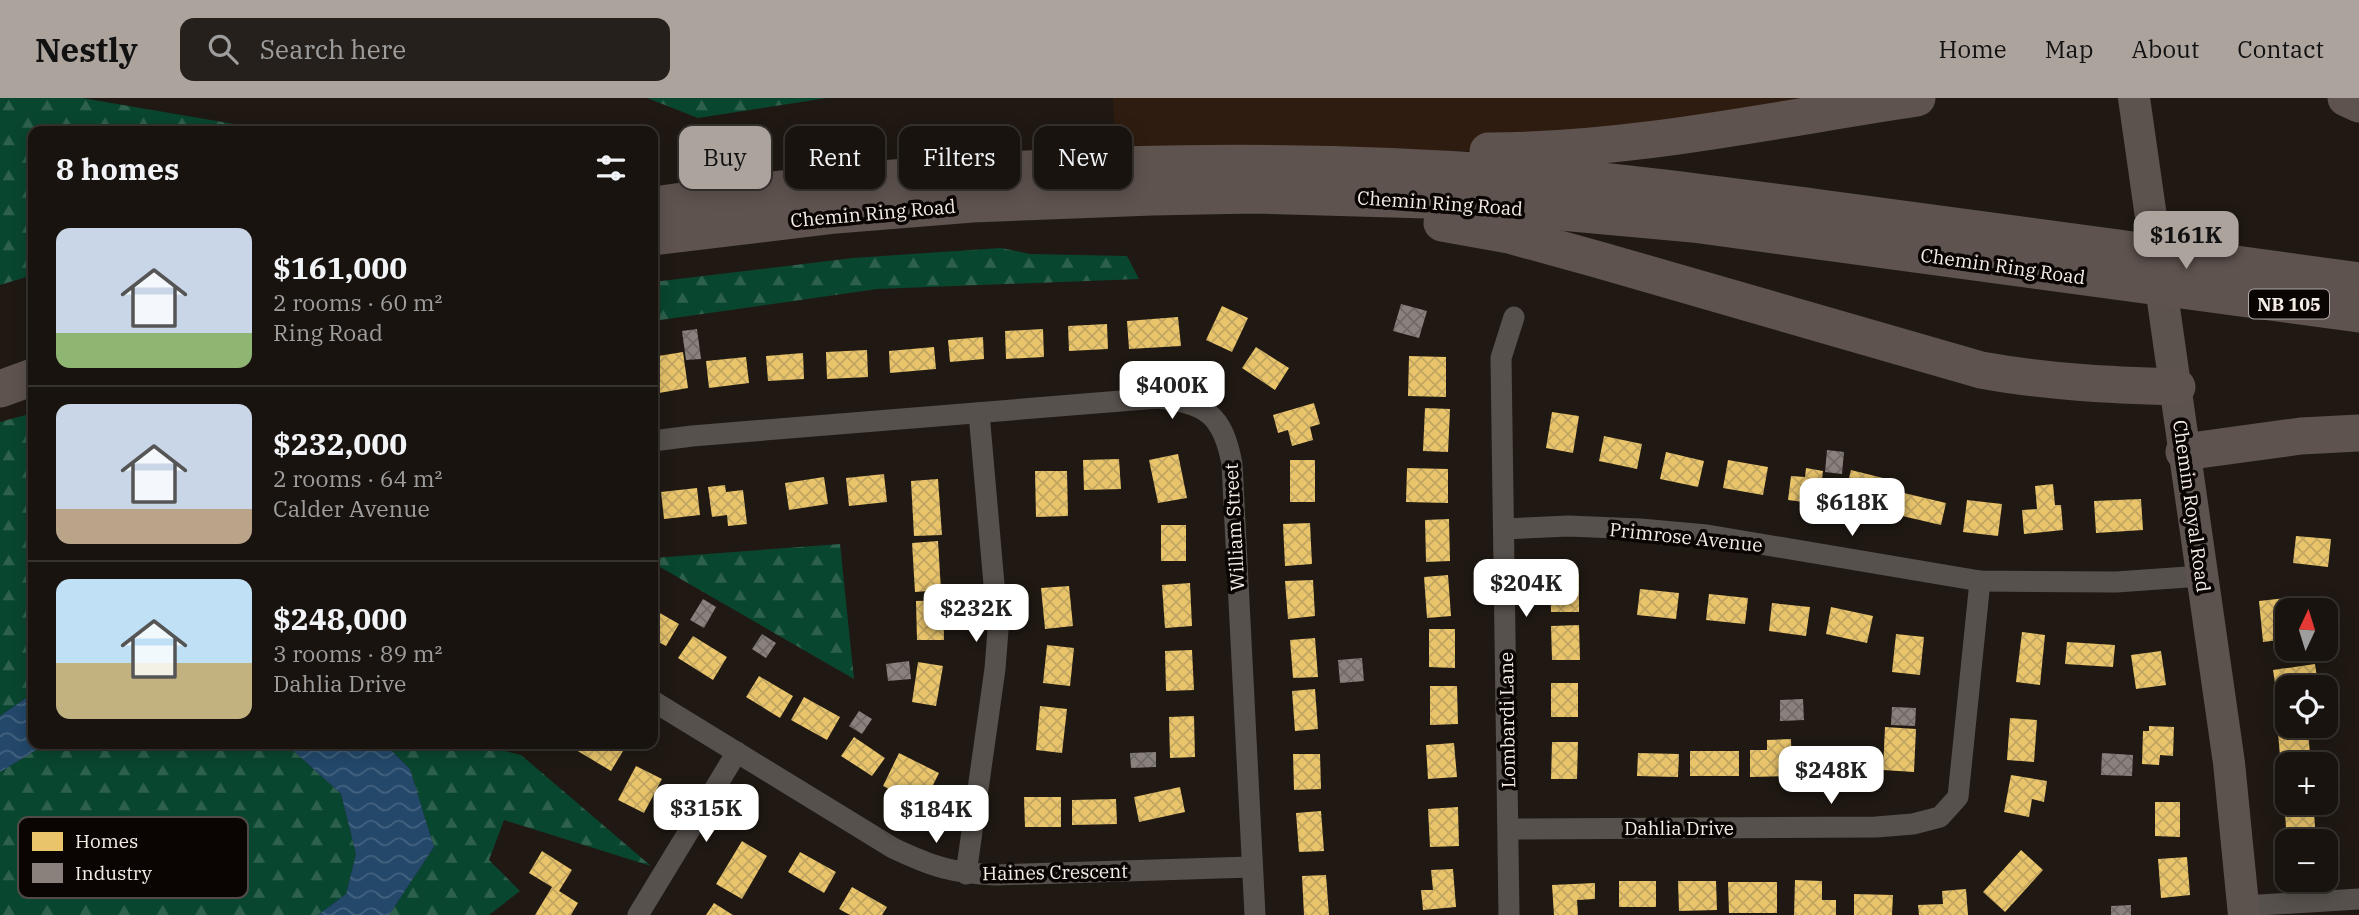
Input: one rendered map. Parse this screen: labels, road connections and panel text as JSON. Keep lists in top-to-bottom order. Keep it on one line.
{"streets":{"highway":["Chemin Ring Road","NB 105"],"main road":["Chemin Royal Road"],"street":["William Street","Primrose Avenue","Lombardi Lane","Dahlia Drive","Haines Crescent"]},"crossings":[["Chemin Ring Road","NB 105"],["Chemin Royal Road","Primrose Avenue"],["William Street","Haines Crescent"],["Primrose Avenue","Lombardi Lane"],["Primrose Avenue","Dahlia Drive"],["Lombardi Lane","Dahlia Drive"]],"legend":["Homes","Industry"],"north":"top","page":{"header":"Nestly","search":"Search here","nav":["Home","Map","About","Contact"],"chip":["Buy","Rent","Filters","New"],"heading":"8 homes","list":[{"name":"$161,000","note":"2 rooms · 60 m² · Ring Road"},{"name":"$232,000","note":"2 rooms · 64 m² · Calder Avenue"},{"name":"$248,000","note":"3 rooms · 89 m² · Dahlia Drive"}],"price":["$161K","$400K","$618K","$204K","$232K","$248K","$315K","$184K"],"map_buttons":["+","−"]}}
